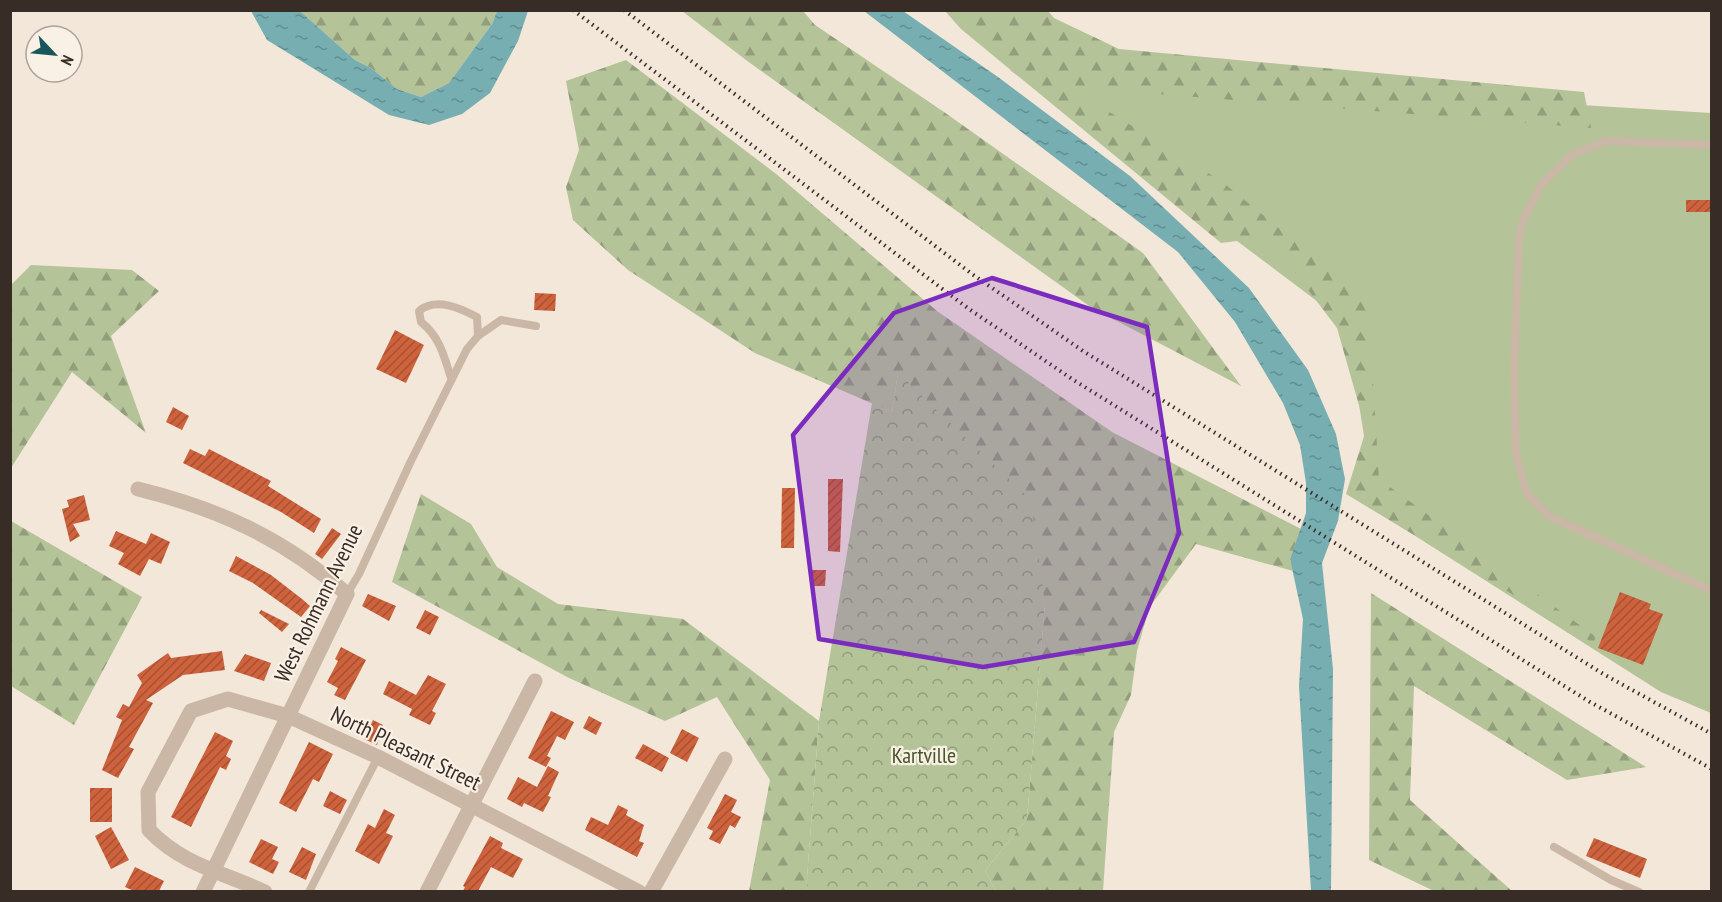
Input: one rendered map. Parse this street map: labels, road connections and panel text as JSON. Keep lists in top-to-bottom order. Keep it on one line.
{"streets":{"street":["West Rohmann Avenue","North Pleasant Street"]},"crossings":[["West Rohmann Avenue","North Pleasant Street"]],"parks":["Kartville"],"north":"bottom right"}
